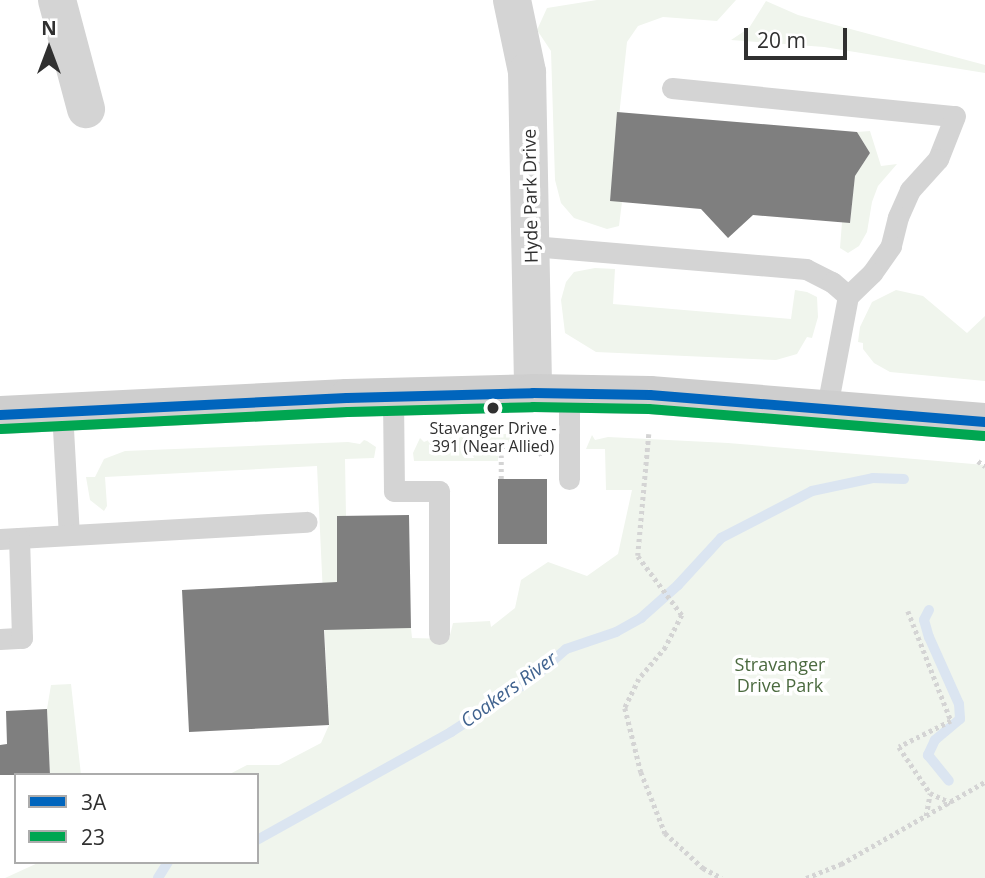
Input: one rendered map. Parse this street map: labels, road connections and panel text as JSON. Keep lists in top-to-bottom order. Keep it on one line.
{"streets":{"street":["Hyde Park Drive"]},"water":["Coakers River"],"parks":["Stravanger Drive Park"],"places":["Stavanger Drive - 391 (Near Allied)"],"lines":["transit line 3A","transit line 23"],"legend":["3A","23"],"scale_bar":"20 m","north":"top"}
